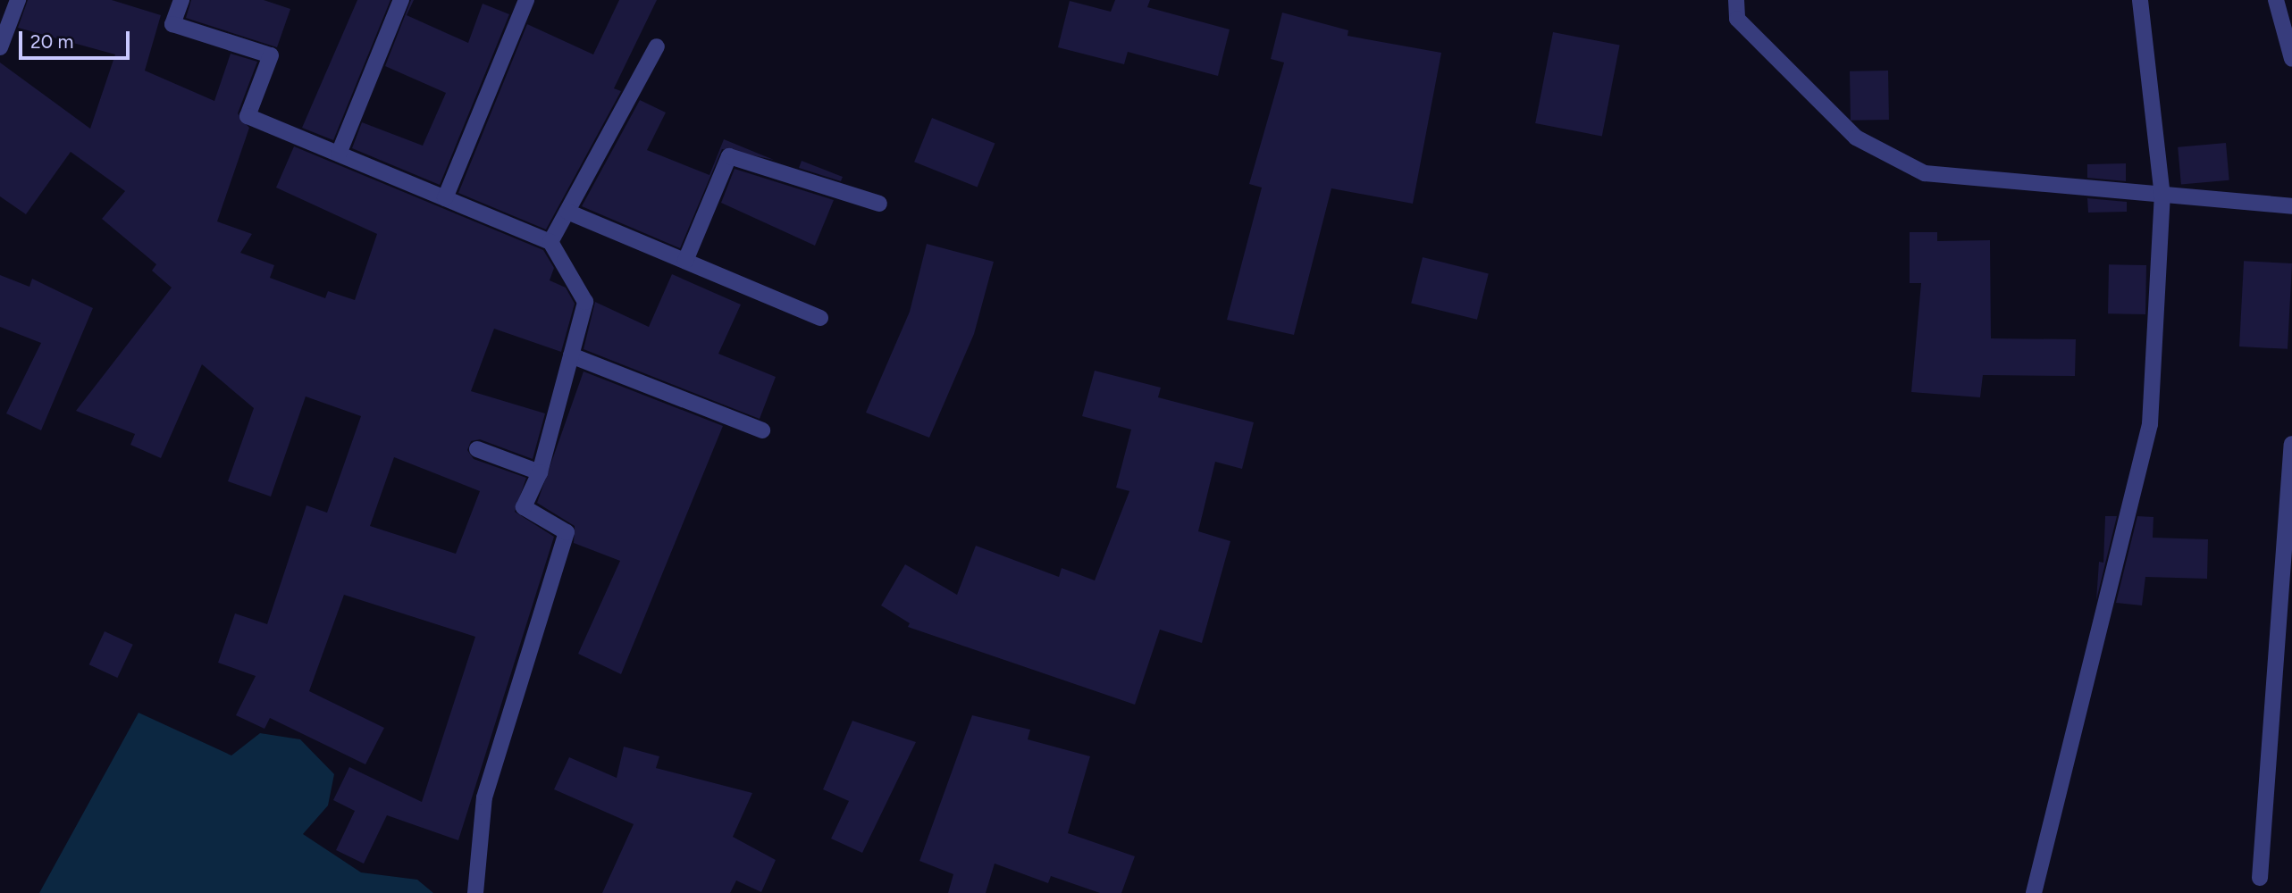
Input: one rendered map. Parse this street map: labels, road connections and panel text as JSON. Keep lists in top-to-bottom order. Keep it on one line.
{"scale_bar":"20 m"}
